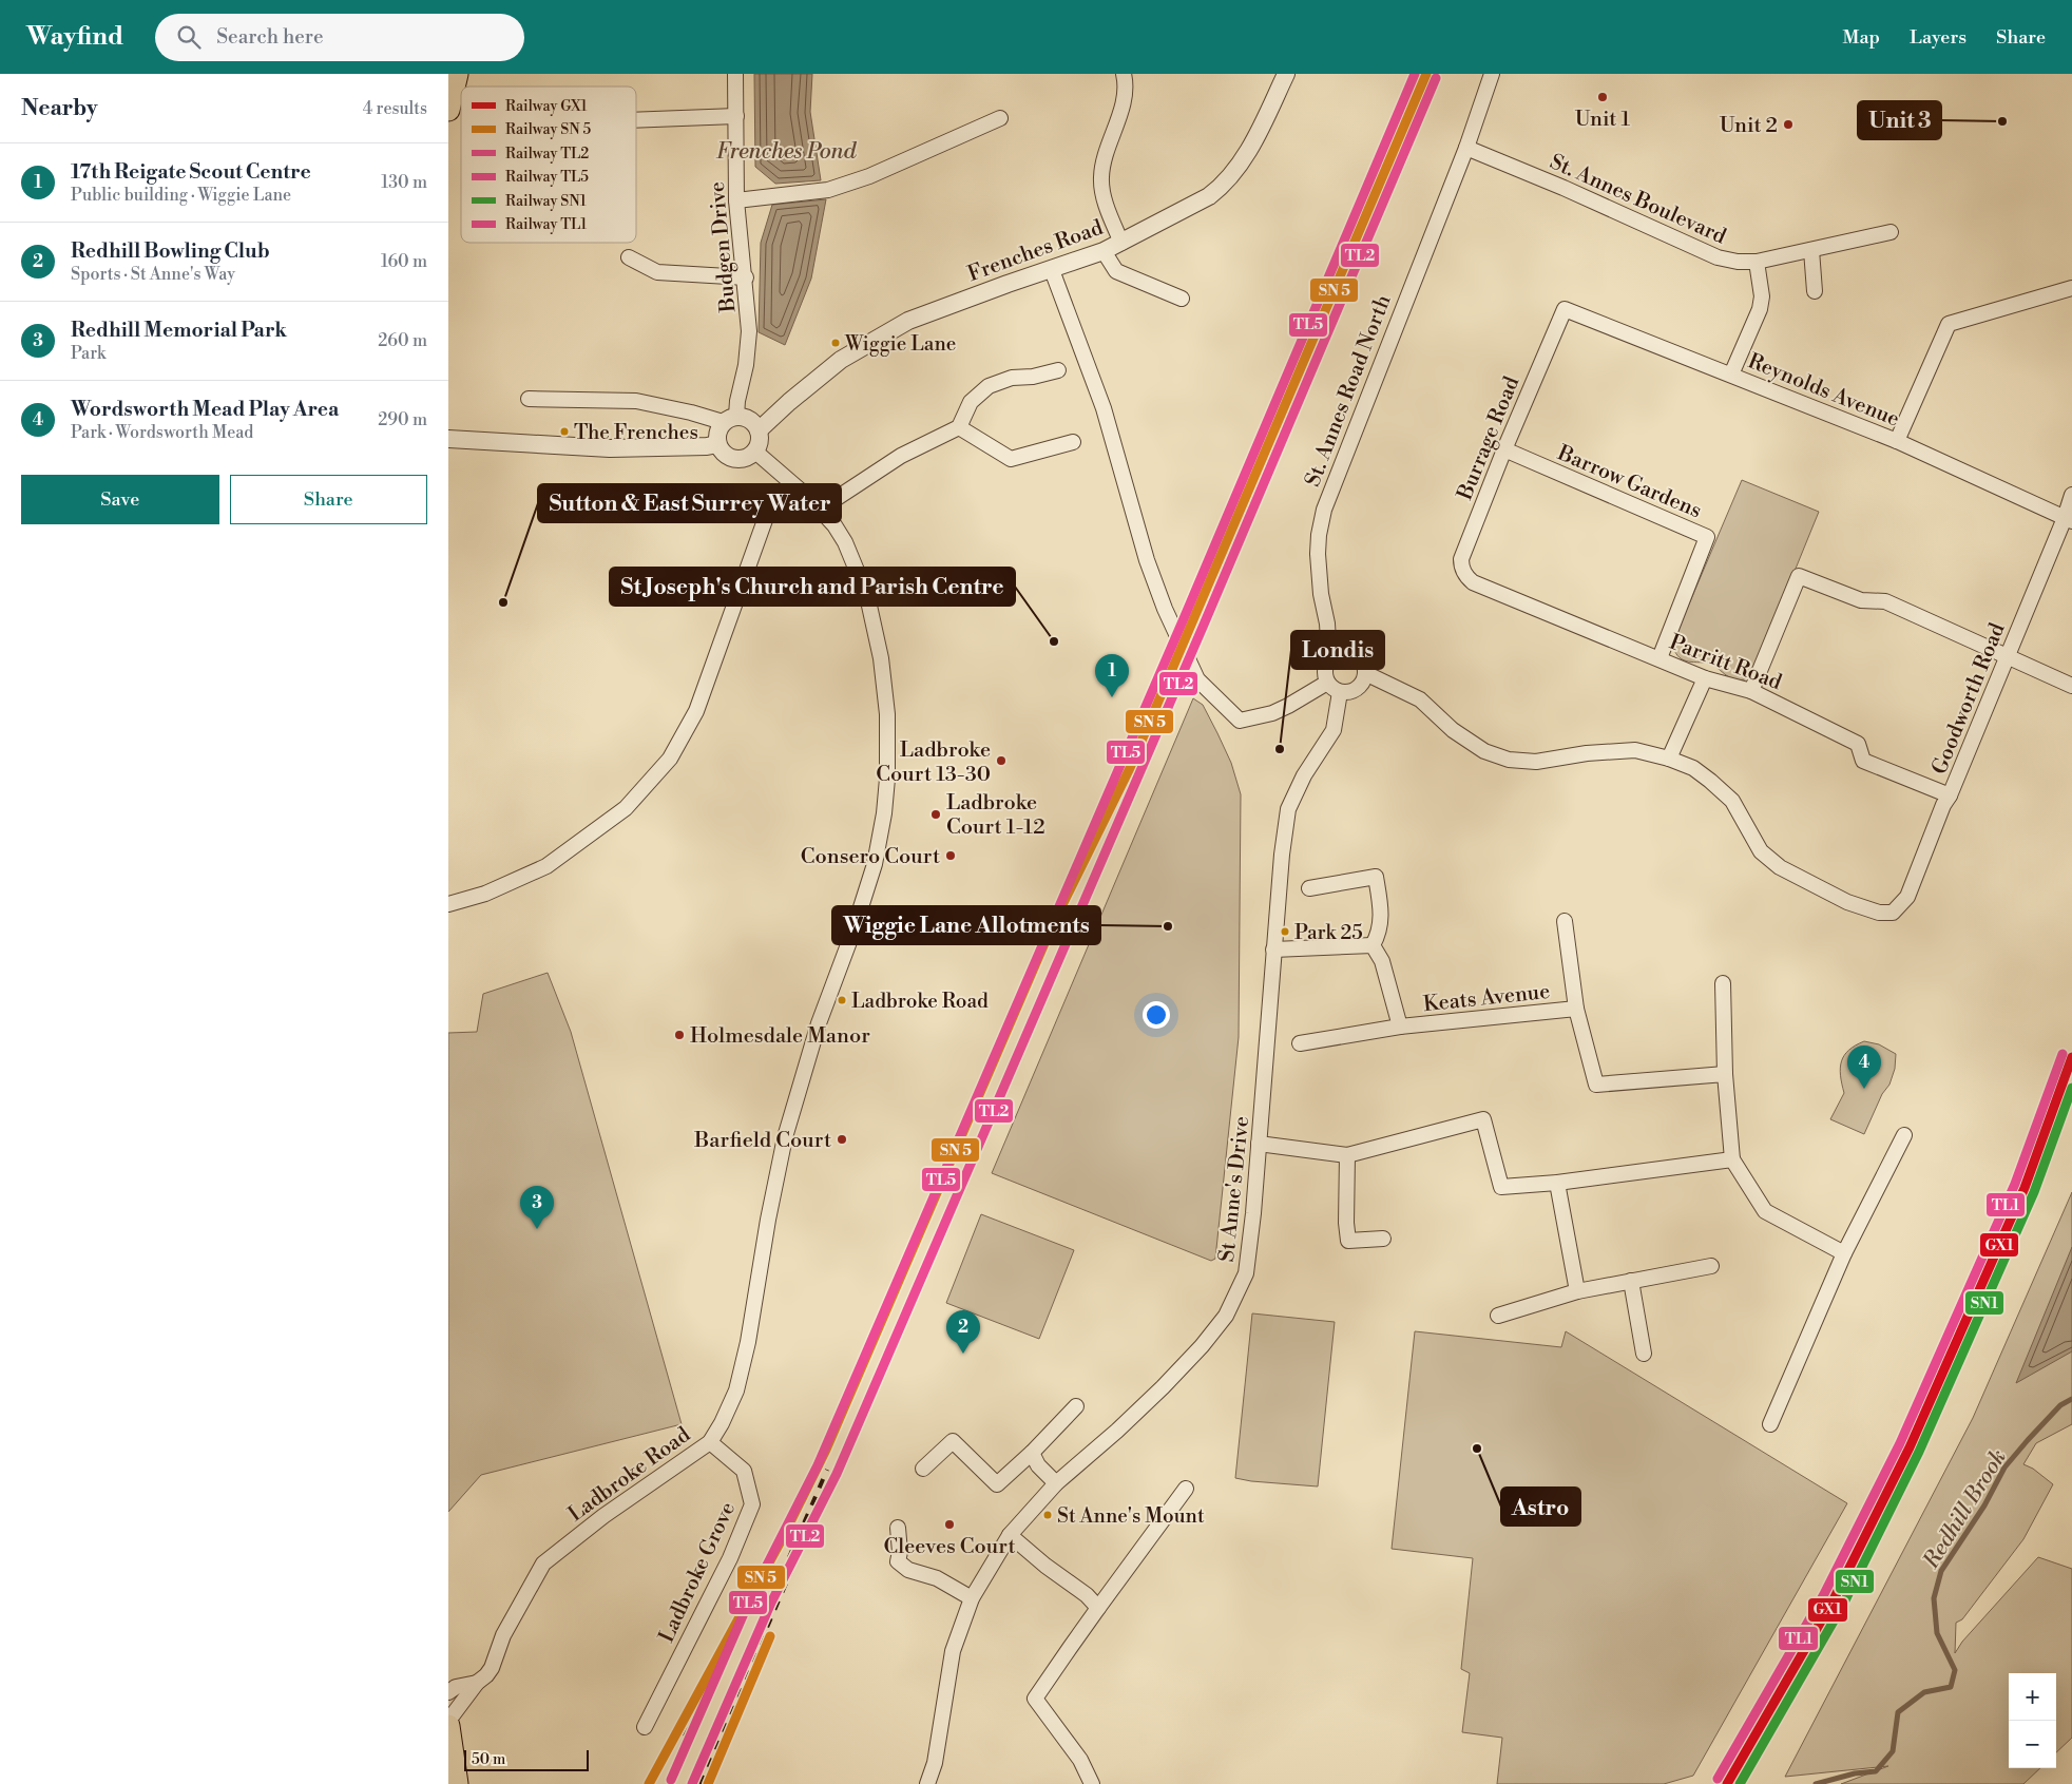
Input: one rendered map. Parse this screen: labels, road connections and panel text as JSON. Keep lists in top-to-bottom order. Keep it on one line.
{"streets":{"street":["St. Annes Boulevard","Budgen Drive","Frenches Road","Reynolds Avenue","St. Annes Road North","Burrage Road","Barrow Gardens","Parritt Road","Goodworth Road","Keats Avenue","St Anne's Drive","Ladbroke Road","Ladbroke Grove"]},"crossings":[["St. Annes Boulevard","St. Annes Road North"],["Budgen Drive","Frenches Road"],["Budgen Drive","Ladbroke Road"],["Frenches Road","Ladbroke Road"],["Reynolds Avenue","Burrage Road"],["Reynolds Avenue","Goodworth Road"],["St. Annes Road North","St Anne's Drive"],["Burrage Road","Barrow Gardens"],["Burrage Road","Parritt Road"],["Barrow Gardens","Parritt Road"],["Parritt Road","Goodworth Road"],["Ladbroke Road","Ladbroke Grove"]],"water":["Frenches Pond","Redhill Brook"],"places":["Unit 1","Unit 3","Unit 2","Wiggie Lane","The Frenches","Sutton & East Surrey Water","St Joseph's Church and Parish Centre","Londis","Ladbroke Court 13-30","Ladbroke Court 1-12","Consero Court","Wiggie Lane Allotments","Park 25","Ladbroke Road","Holmesdale Manor","Barfield Court","Astro","St Anne's Mount","Cleeves Court"],"lines":["rail line TL5","rail line TL2","rail line TL1","rail line GX1","rail line SN1"],"legend":["Railway GX1","Railway SN 5","Railway TL2","Railway TL5","Railway SN1","Railway TL1"],"scale_bar":"50 m","page":{"header":"Wayfind","search":"Search here","nav":["Map","Layers","Share"],"heading":["Nearby","4 results"],"list":[{"mark":"1","name":"17th Reigate Scout Centre","note":"Public building · Wiggie Lane","value":"130 m"},{"mark":"2","name":"Redhill Bowling Club","note":"Sports · St Anne's Way","value":"160 m"},{"mark":"3","name":"Redhill Memorial Park","note":"Park","value":"260 m"},{"mark":"4","name":"Wordsworth Mead Play Area","note":"Park · Wordsworth Mead","value":"290 m"}],"buttons":["Save","Share"],"pins":["1","4","3","2"],"map_buttons":["+","−"],"scale":"50 m"}}
